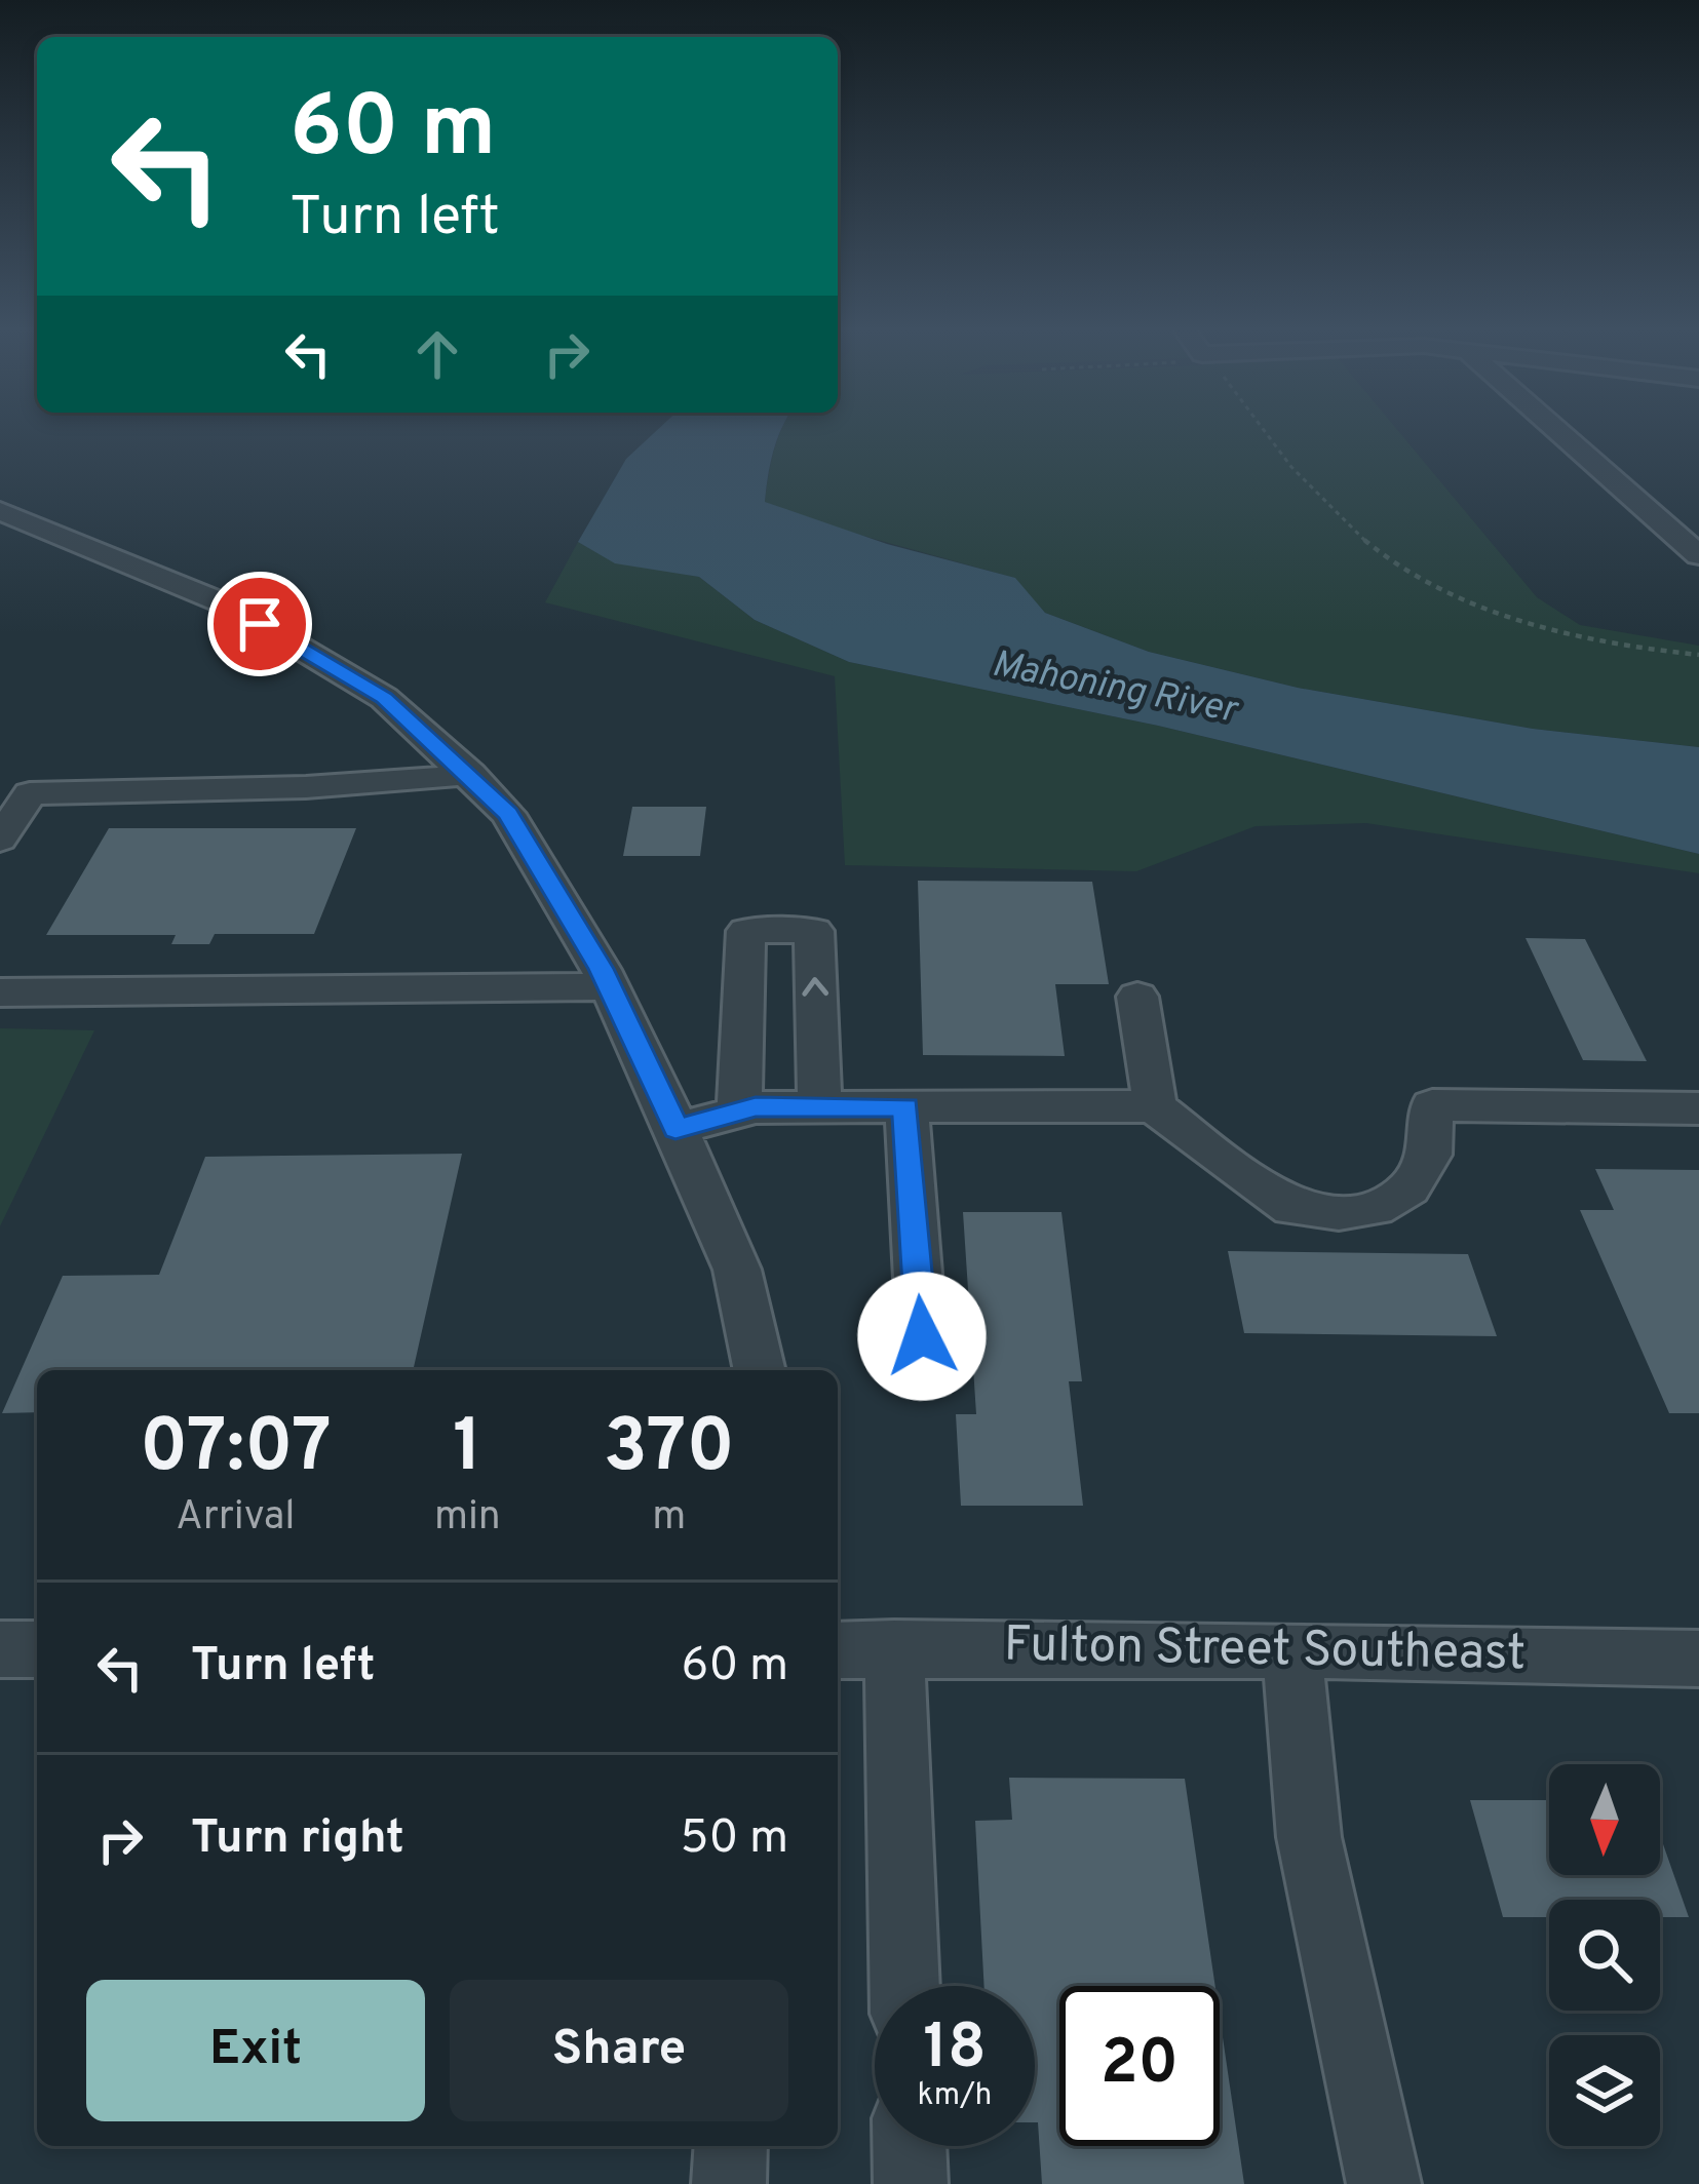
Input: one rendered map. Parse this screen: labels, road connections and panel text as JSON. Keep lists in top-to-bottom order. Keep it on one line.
{"streets":{"street":["Fulton Street Southeast"]},"water":["Mahoning River"],"north":"bottom","page":{"turn":["60 m","Turn left"],"eta":["07:07","Arrival","1","min","370","m"],"list":[{"name":"Turn left","value":"60 m"},{"name":"Turn right","value":"50 m"}],"buttons":["Exit","Share"],"speed":"18 km/h","limit":"20"}}
